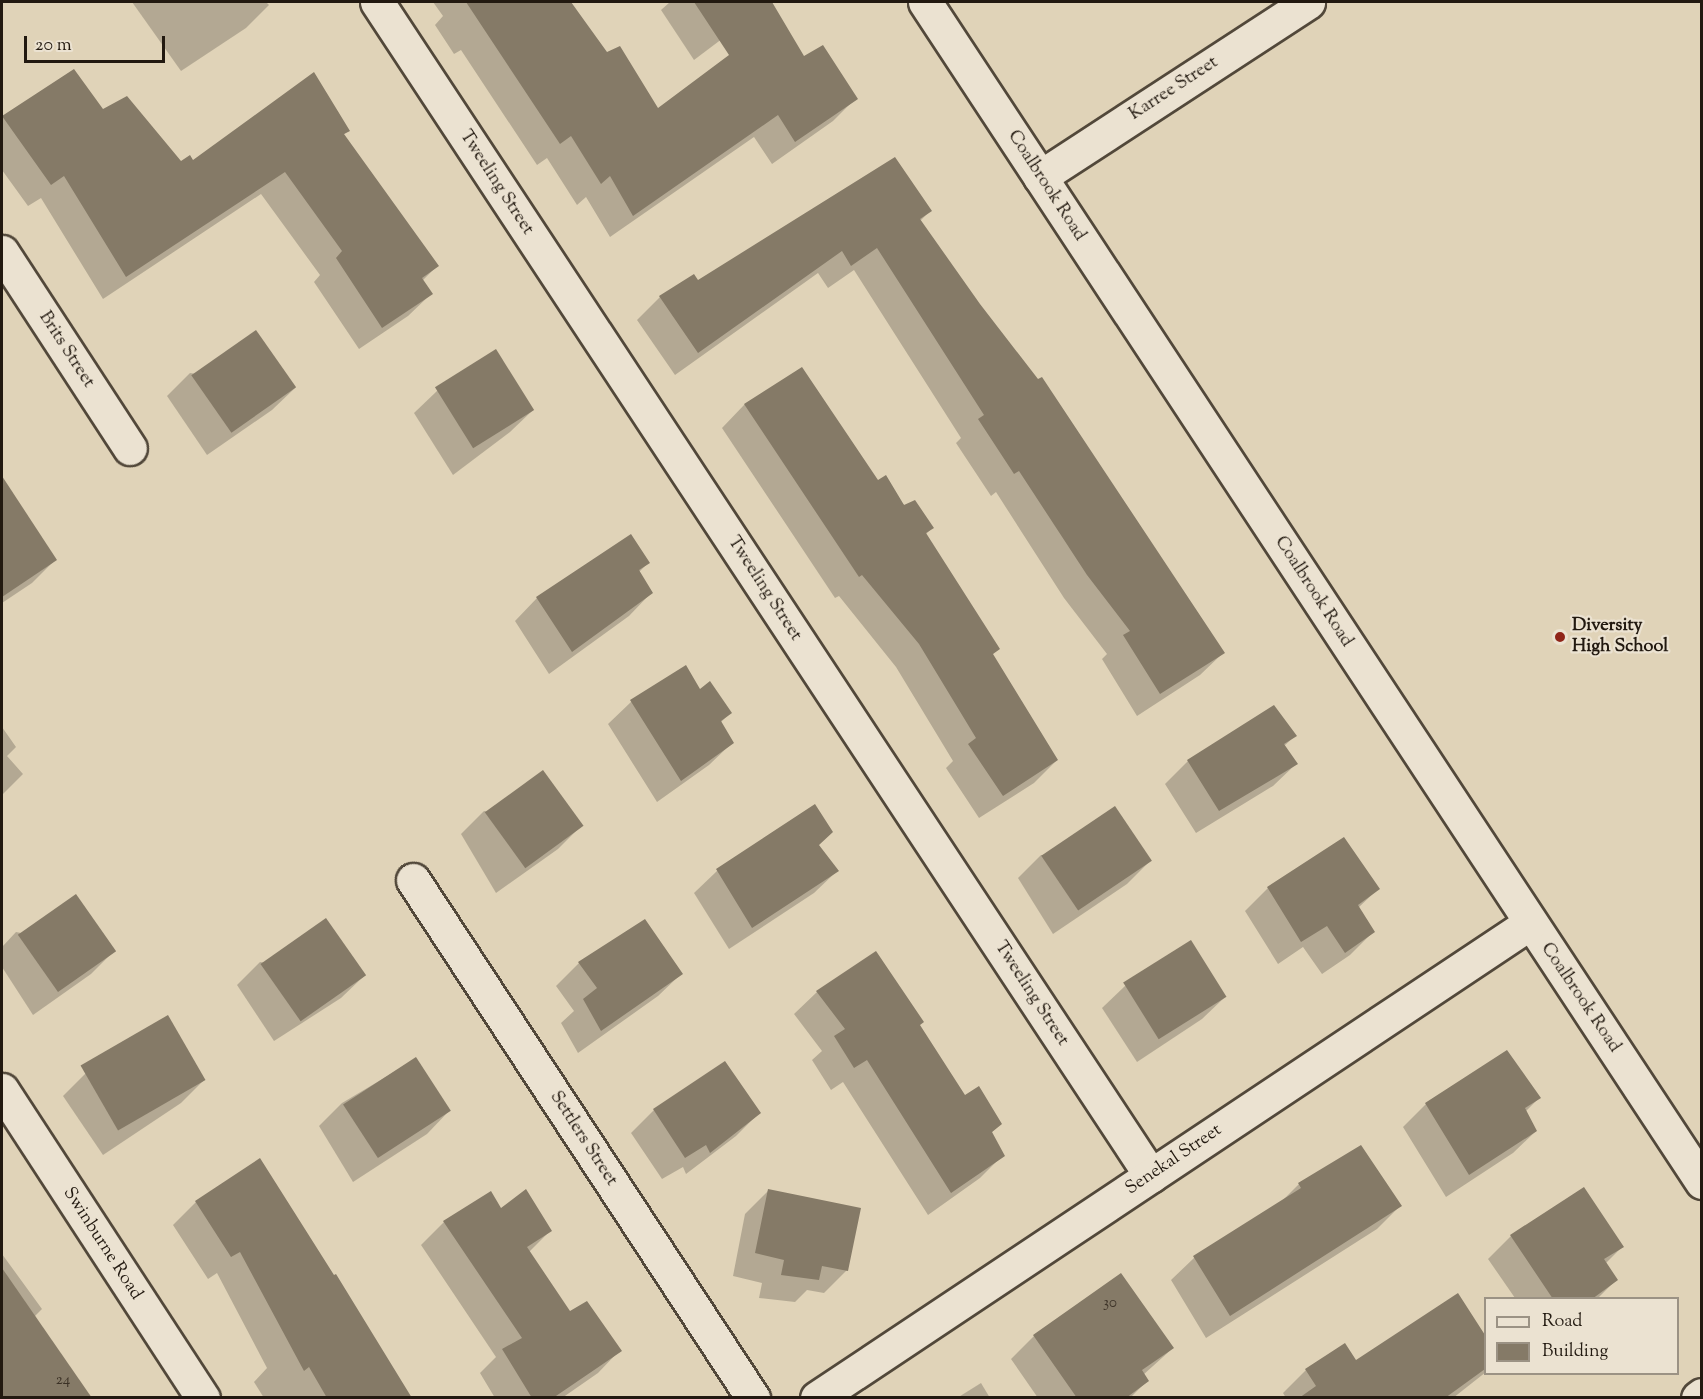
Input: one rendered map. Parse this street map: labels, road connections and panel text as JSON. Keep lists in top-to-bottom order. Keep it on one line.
{"streets":{"street":["Karree Street","Tweeling Street","Coalbrook Road","Brits Street","Settlers Street","Senekal Street","Swinburne Road"]},"crossings":[["Karree Street","Coalbrook Road"],["Tweeling Street","Senekal Street"],["Coalbrook Road","Senekal Street"]],"places":["Diversity High School"],"house_numbers":["30","24"],"legend":["Road","Building"],"scale_bar":"20 m"}
